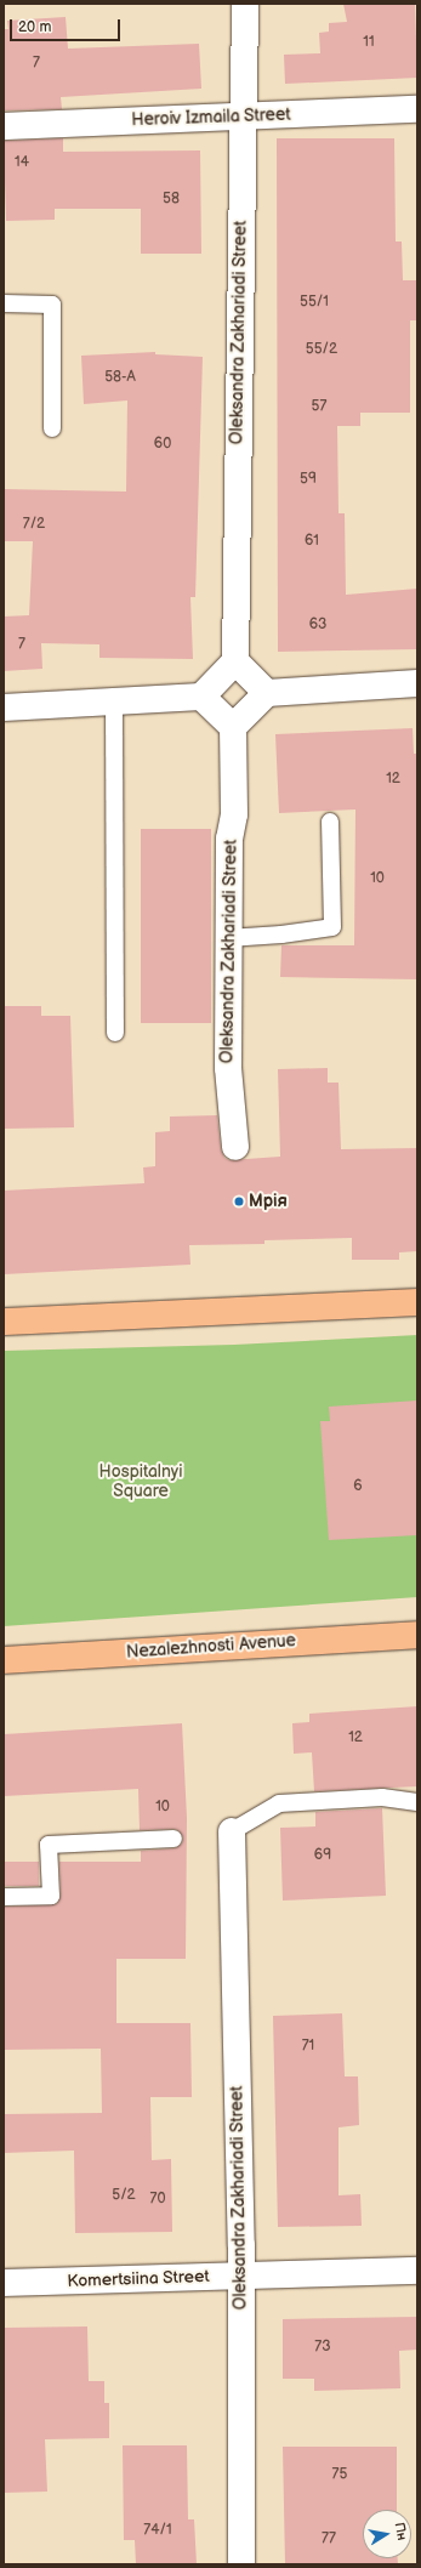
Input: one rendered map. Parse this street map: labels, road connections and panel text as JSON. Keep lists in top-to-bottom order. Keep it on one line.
{"streets":{"main road":["Nezalezhnosti Avenue"],"street":["Heroiv Izmaila Street","Oleksandra Zakhariadi Street","Komertsiina Street"]},"crossings":[["Heroiv Izmaila Street","Oleksandra Zakhariadi Street"],["Oleksandra Zakhariadi Street","Komertsiina Street"]],"parks":["Hospitalnyi Square"],"places":["Мрія"],"house_numbers":["11","7","14","58","55/1","55/2","58-А","57","60","59","7/2","61","63","7","12","10","6","12","10","69","71","5/2","70","73","75","74/1","77"],"scale_bar":"20 m","north":"right"}
